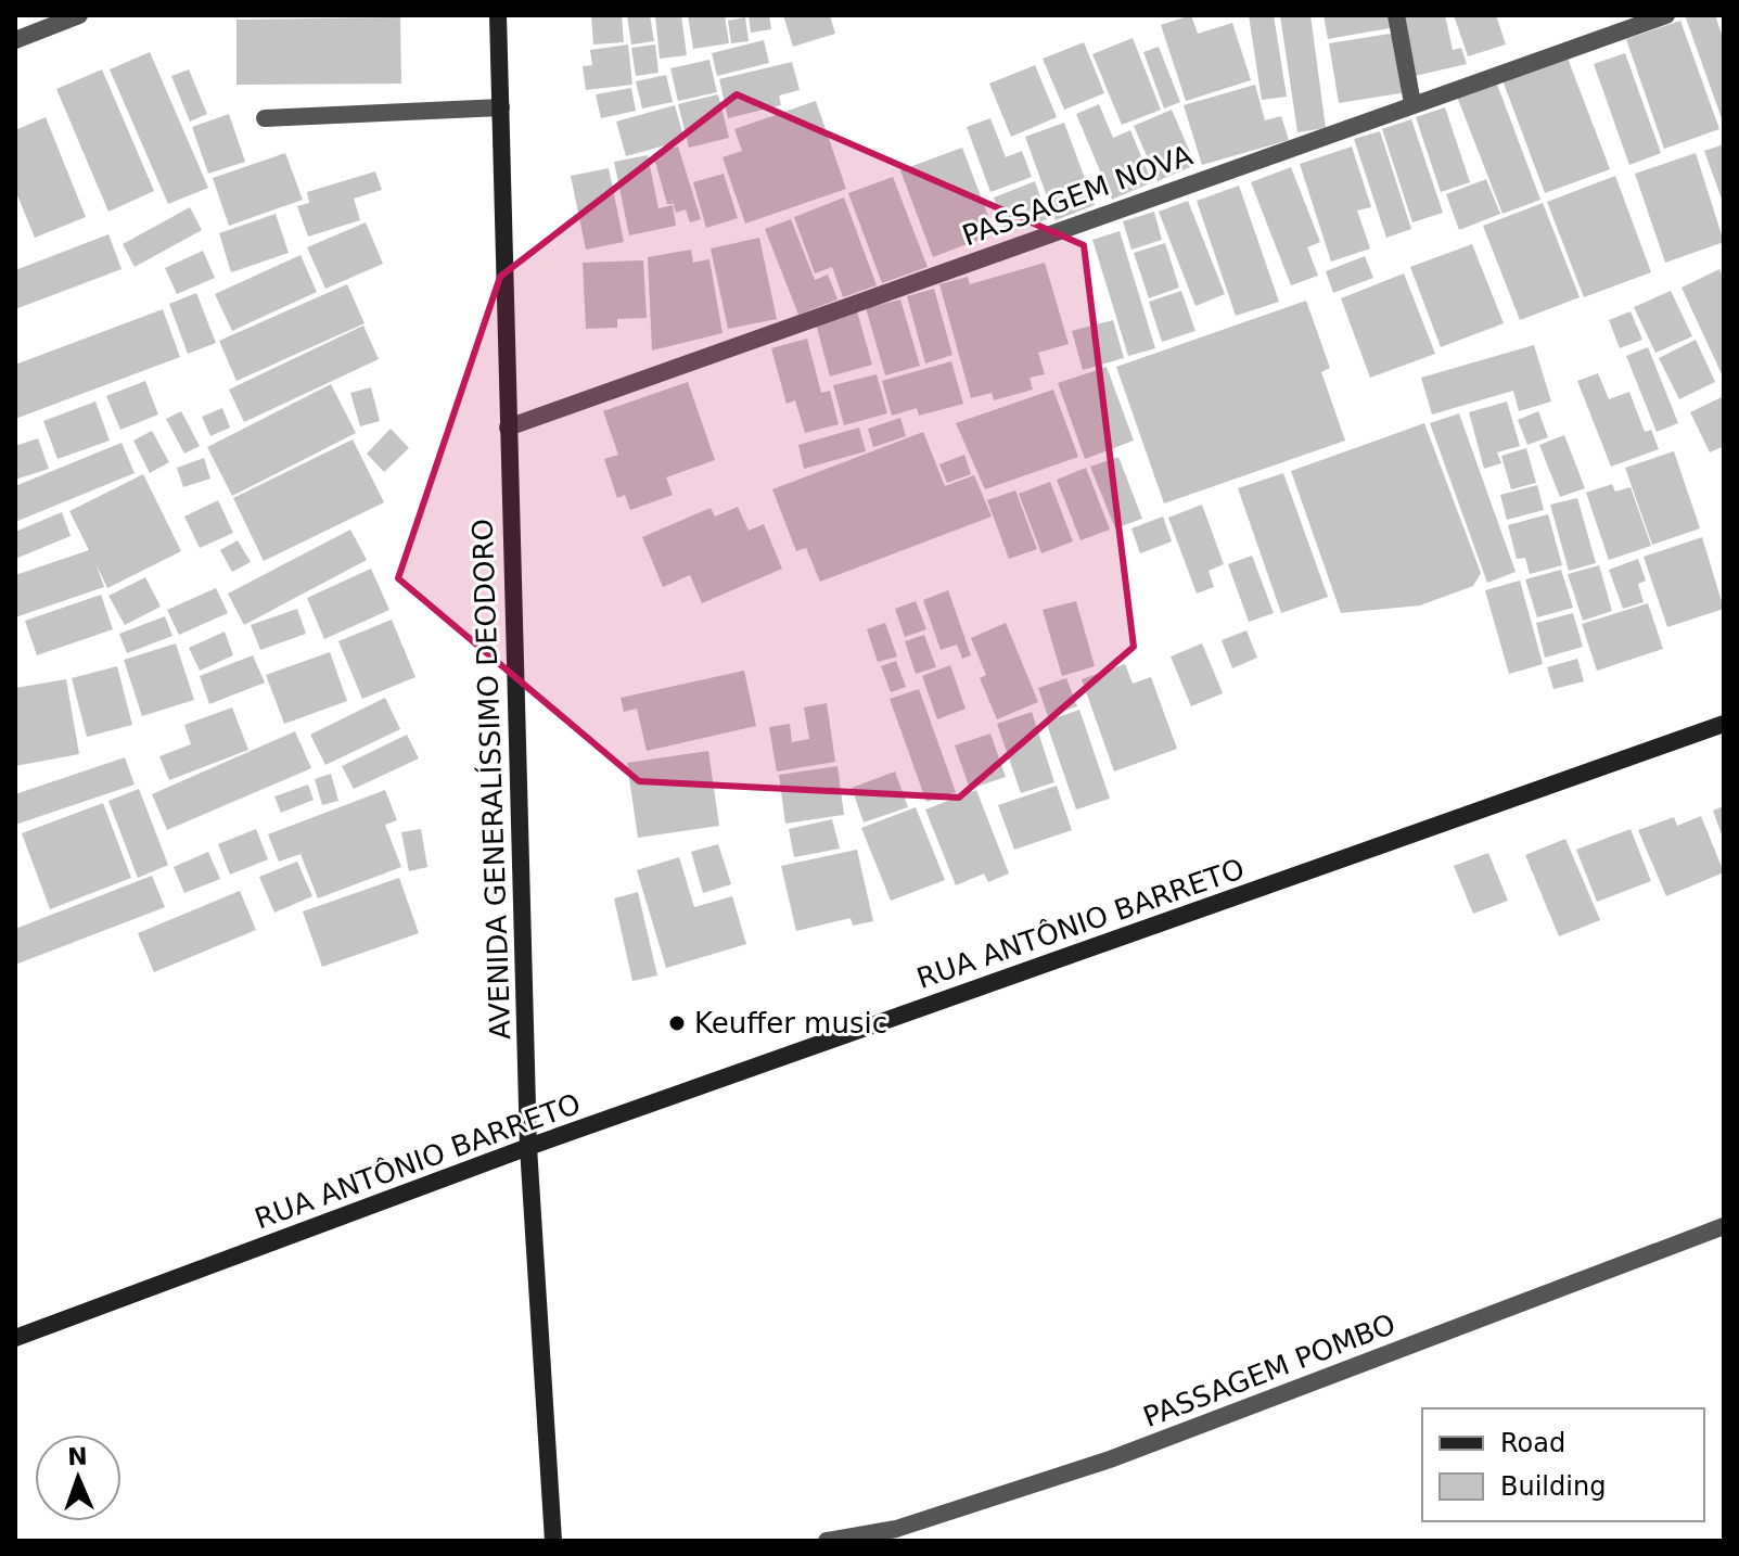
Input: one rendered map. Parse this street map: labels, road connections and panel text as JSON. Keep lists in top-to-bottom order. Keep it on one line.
{"streets":{"main road":["AVENIDA GENERALÍSSIMO DEODORO","RUA ANTÔNIO BARRETO"],"street":["PASSAGEM NOVA","PASSAGEM POMBO"]},"crossings":[["PASSAGEM NOVA","AVENIDA GENERALÍSSIMO DEODORO"],["AVENIDA GENERALÍSSIMO DEODORO","RUA ANTÔNIO BARRETO"]],"places":["Keuffer music"],"legend":["Road","Building"],"north":"top"}
